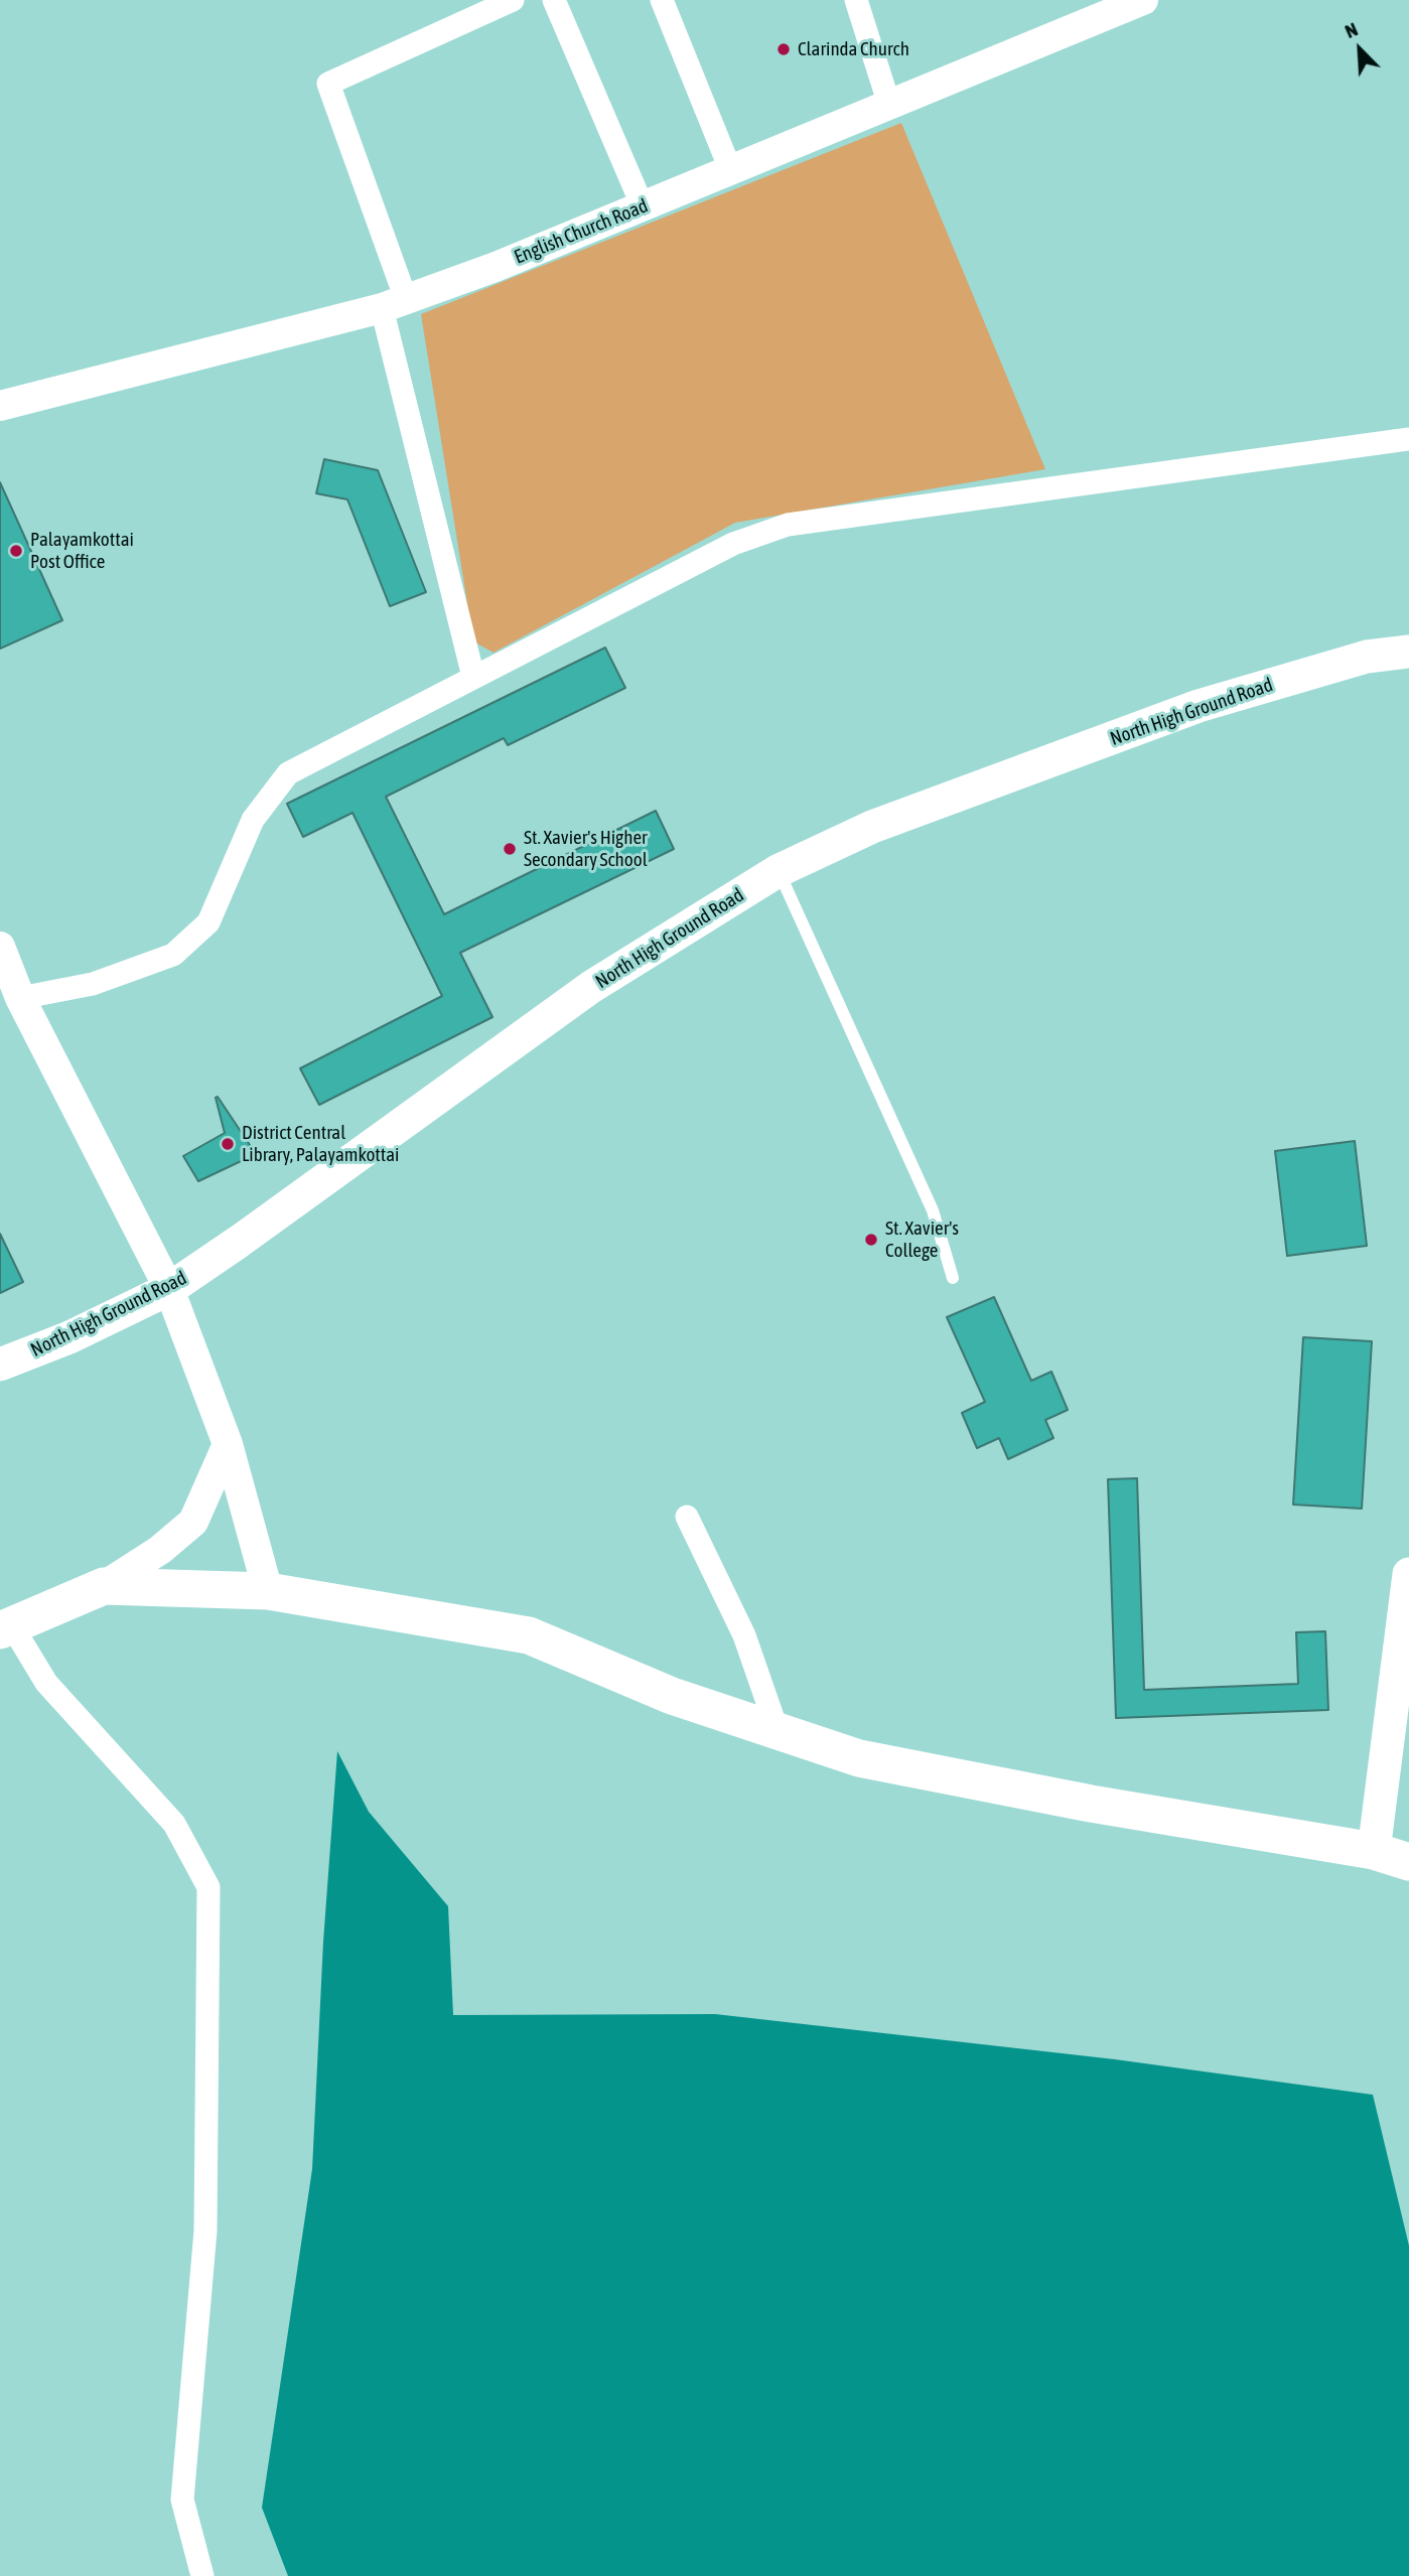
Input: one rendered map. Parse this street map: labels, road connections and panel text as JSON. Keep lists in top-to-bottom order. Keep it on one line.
{"streets":{"main road":["North High Ground Road"],"street":["English Church Road"]},"places":["Clarinda Church","Palayamkottai Post Office","St. Xavier's Higher Secondary School","District Central Library, Palayamkottai","St. Xavier's College"],"north":"top left"}
